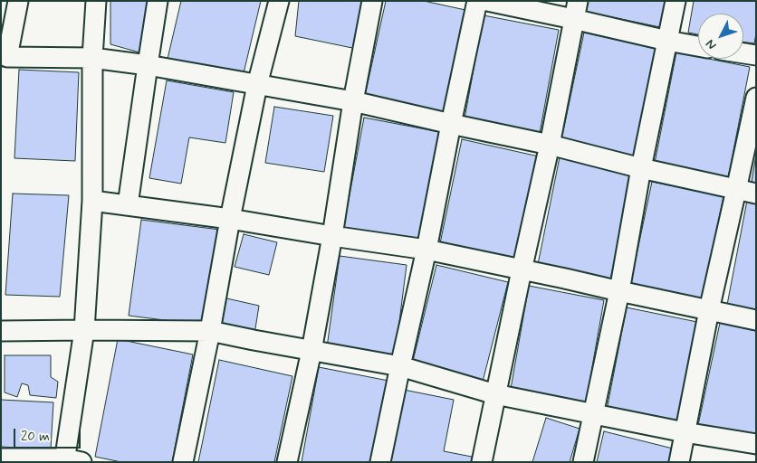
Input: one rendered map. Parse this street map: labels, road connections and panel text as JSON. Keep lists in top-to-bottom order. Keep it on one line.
{"scale_bar":"20 m","north":"bottom left"}
